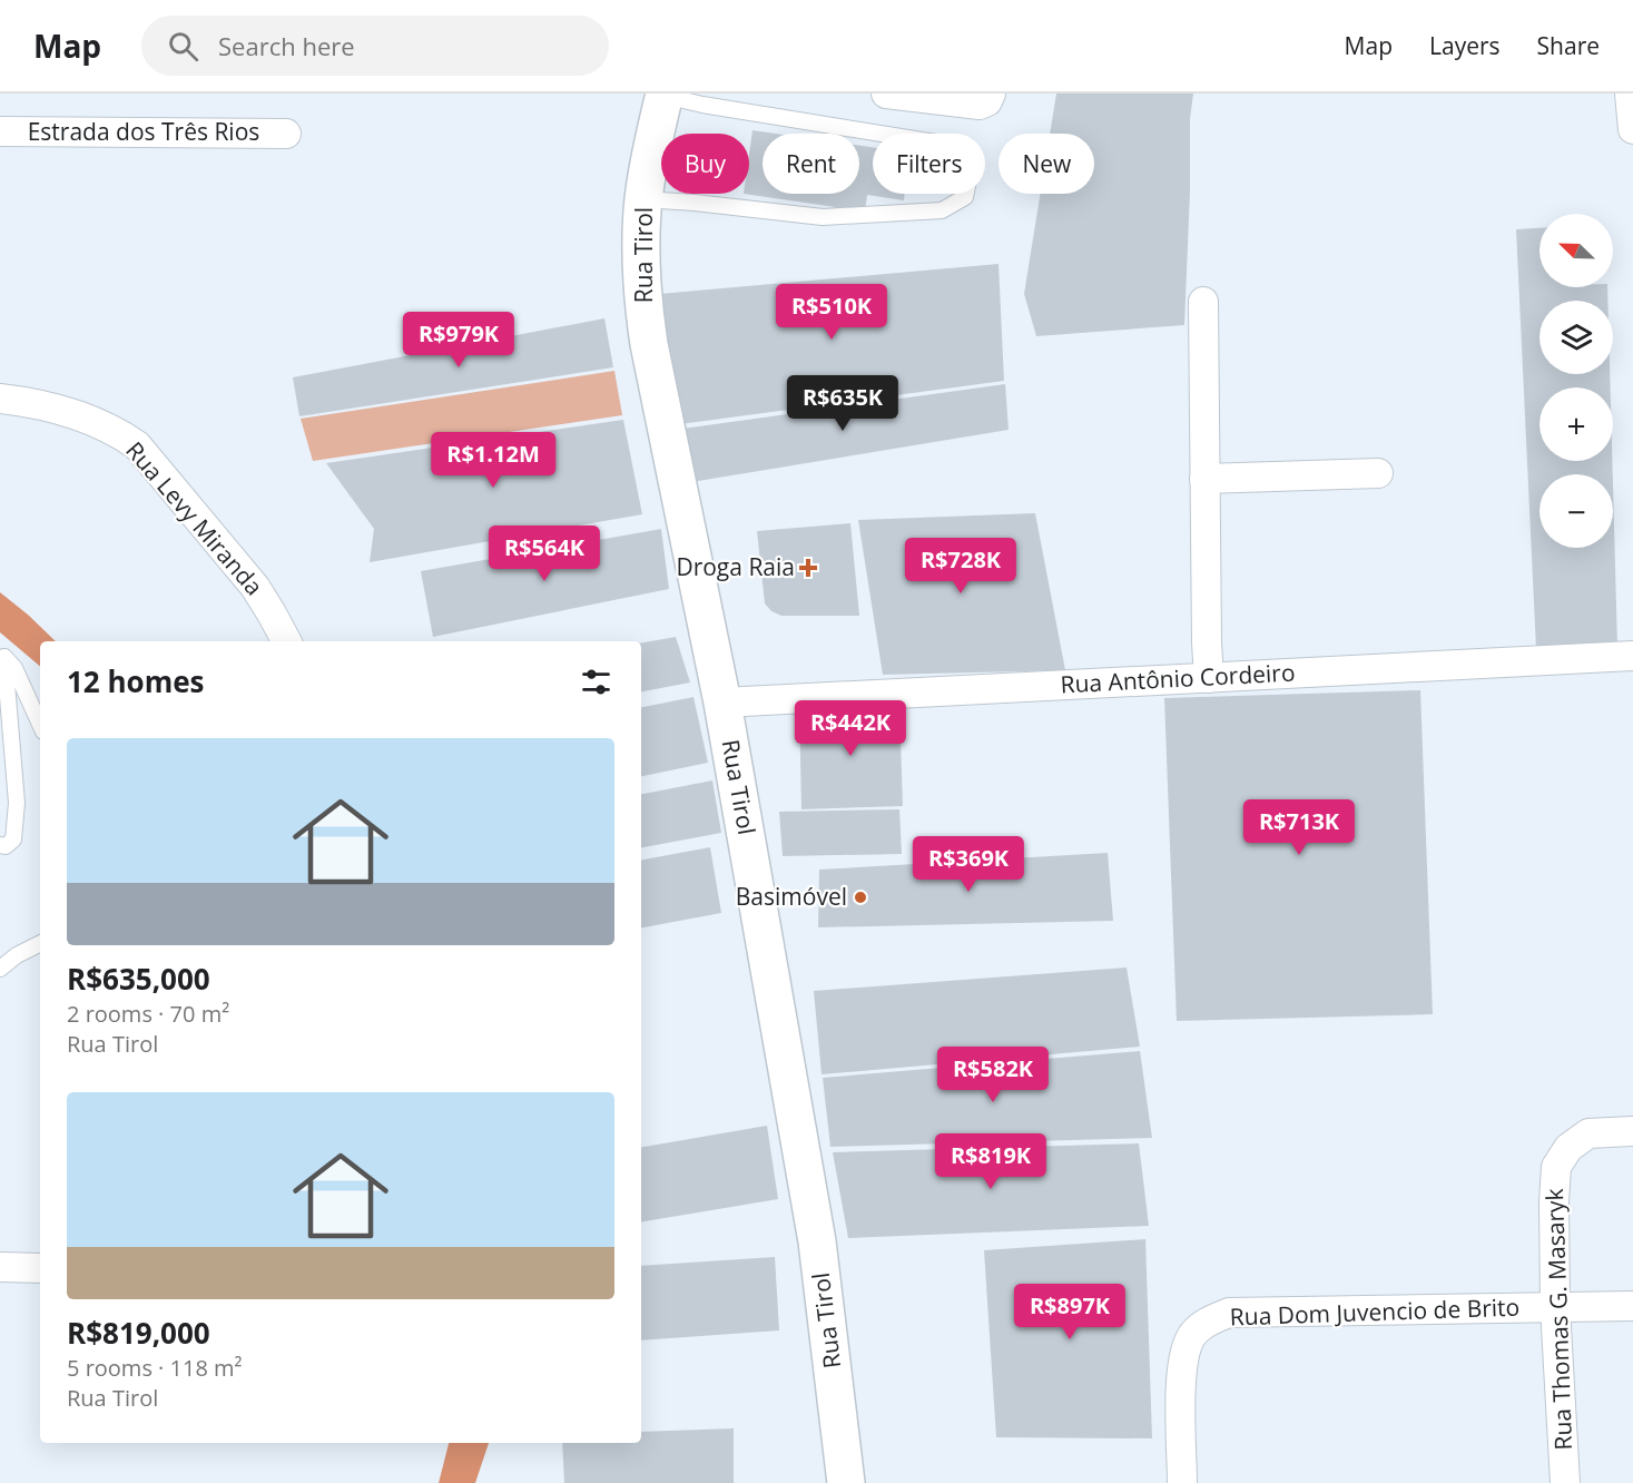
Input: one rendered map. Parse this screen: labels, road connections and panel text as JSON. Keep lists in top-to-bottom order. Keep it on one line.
{"streets":{"main road":["Rua Tirol"],"street":["Estrada dos Três Rios","Rua Levy Miranda","Rua Antônio Cordeiro","Rua Dom Juvencio de Brito","Rua Thomas G. Masaryk"]},"crossings":[["Rua Tirol","Rua Antônio Cordeiro"],["Rua Dom Juvencio de Brito","Rua Thomas G. Masaryk"]],"places":{"health":["Droga Raia"],"other":["Basimóvel"]},"north":"top left","page":{"header":"Map","search":"Search here","nav":["Map","Layers","Share"],"chip":["Buy","Rent","Filters","New"],"map_buttons":["+","−"],"price":["R$510K","R$979K","R$635K","R$1.12M","R$564K","R$728K","R$442K","R$713K","R$369K","R$582K","R$819K","R$897K"],"heading":"12 homes","list":[{"name":"R$635,000","note":"2 rooms · 70 m² · Rua Tirol"},{"name":"R$819,000","note":"5 rooms · 118 m² · Rua Tirol"}]}}
